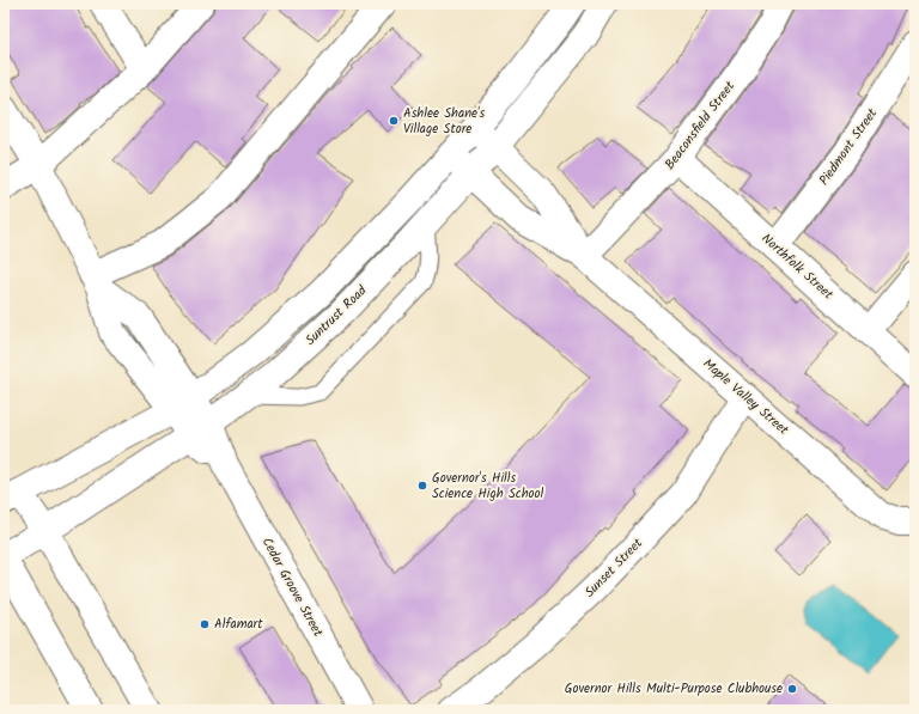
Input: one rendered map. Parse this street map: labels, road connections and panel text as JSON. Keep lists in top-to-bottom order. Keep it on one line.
{"streets":{"street":["Beaconsfield Street","Piedmont Street","Northfolk Street","Suntrust Road","Maple Valley Street","Sunset Street","Cedar Groove Street"]},"crossings":[["Beaconsfield Street","Northfolk Street"],["Beaconsfield Street","Maple Valley Street"],["Piedmont Street","Northfolk Street"],["Suntrust Road","Cedar Groove Street"],["Maple Valley Street","Sunset Street"]],"places":["Ashlee Shane's Village Store","Governor's Hills Science High School","Alfamart","Governor Hills Multi-Purpose Clubhouse"]}
